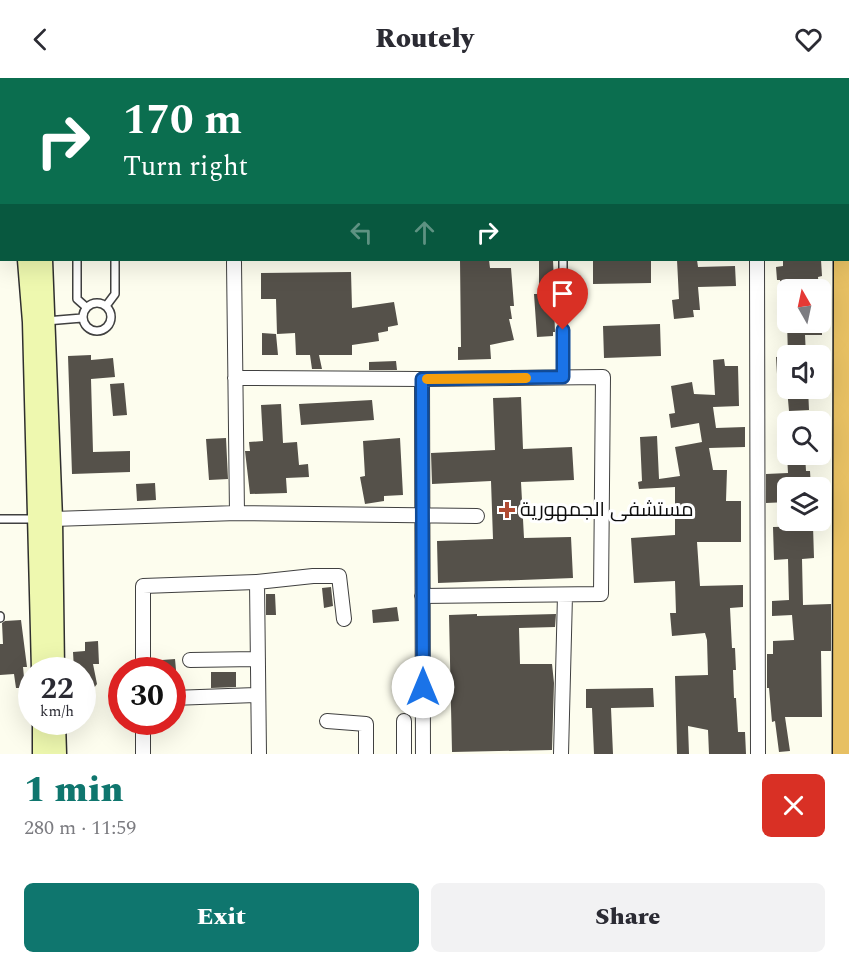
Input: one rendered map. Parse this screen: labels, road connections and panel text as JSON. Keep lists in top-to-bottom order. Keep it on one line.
{"places":{"health":["مستشفى الجمهورية"]},"north":"top","page":{"header":"Routely","turn":["170 m","Turn right"],"speed":"22 km/h","limit":"30","heading":["1 min","280 m · 11:59"],"buttons":["Exit","Share"]}}
